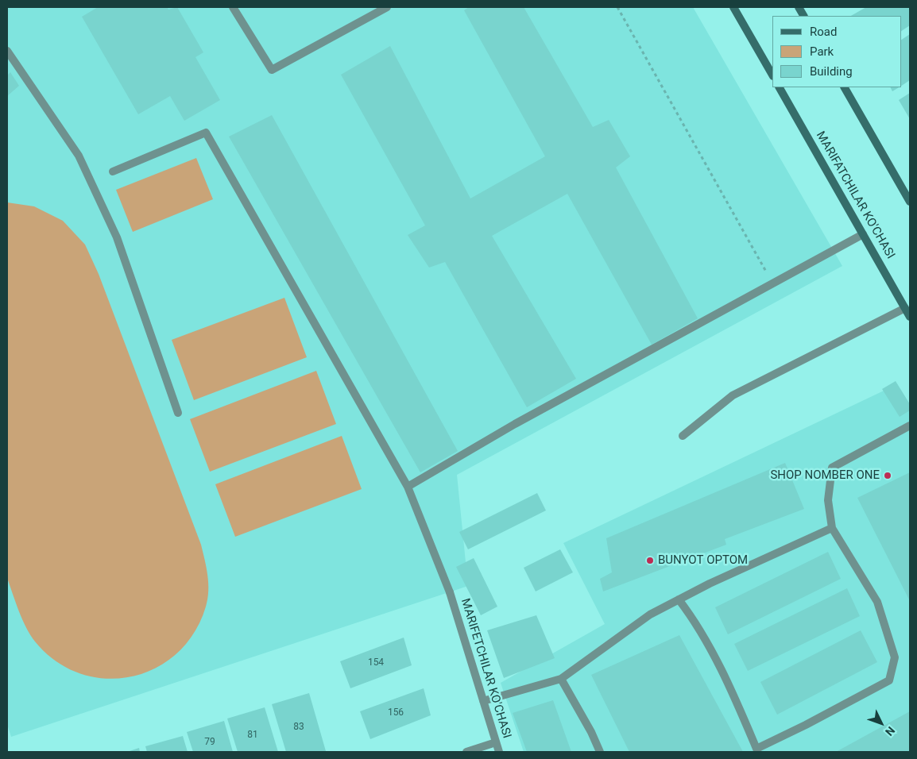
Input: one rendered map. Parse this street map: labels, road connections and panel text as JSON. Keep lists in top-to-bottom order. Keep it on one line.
{"streets":{"street":["MARIFATCHILAR KO'CHASI","MARIFETCHILAR KO'CHASI"]},"places":["SHOP NOMBER ONE","BUNYOT OPTOM"],"house_numbers":["154","156","83","81","79"],"legend":["Road","Park","Building"],"north":"bottom right"}
